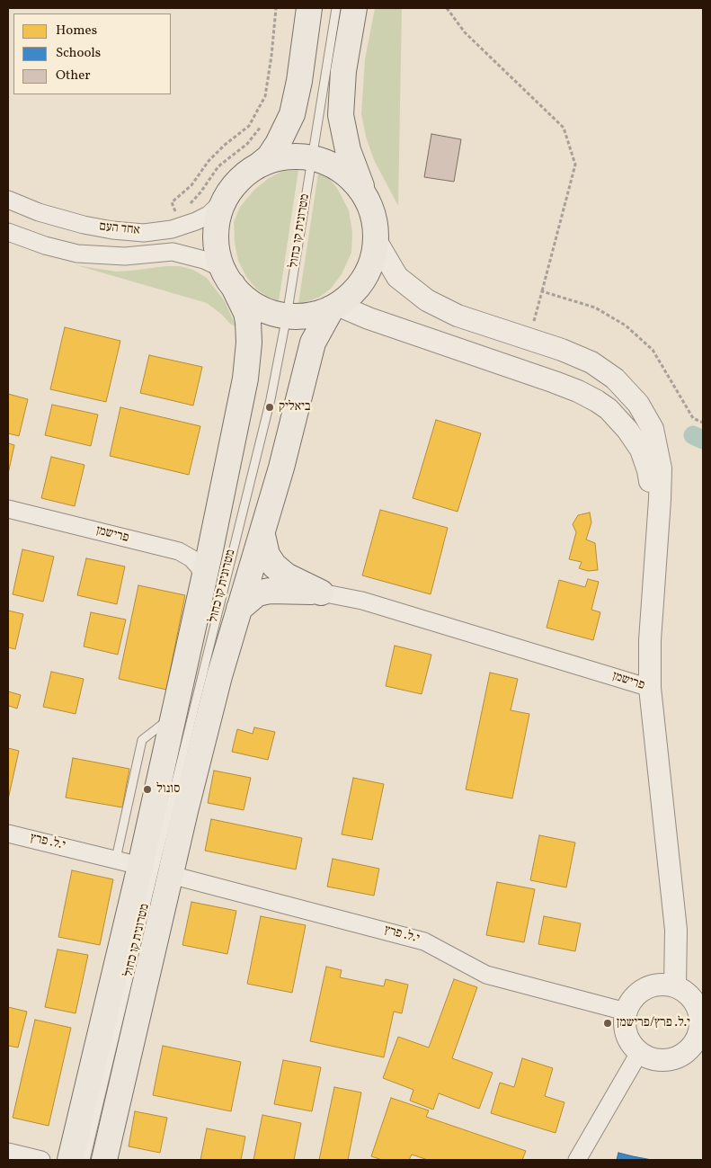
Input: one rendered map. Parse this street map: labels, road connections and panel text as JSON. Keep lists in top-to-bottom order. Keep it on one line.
{"streets":{"street":["אחד העם","פרישמן","י.ל. פרץ"],"lane":["מטרונית קו כחול"]},"crossings":[["פרישמן","י.ל. פרץ"]],"places":["ביאליק","סונול","י.ל. פרץ/פרישמן"],"legend":["Homes","Schools","Other"]}
